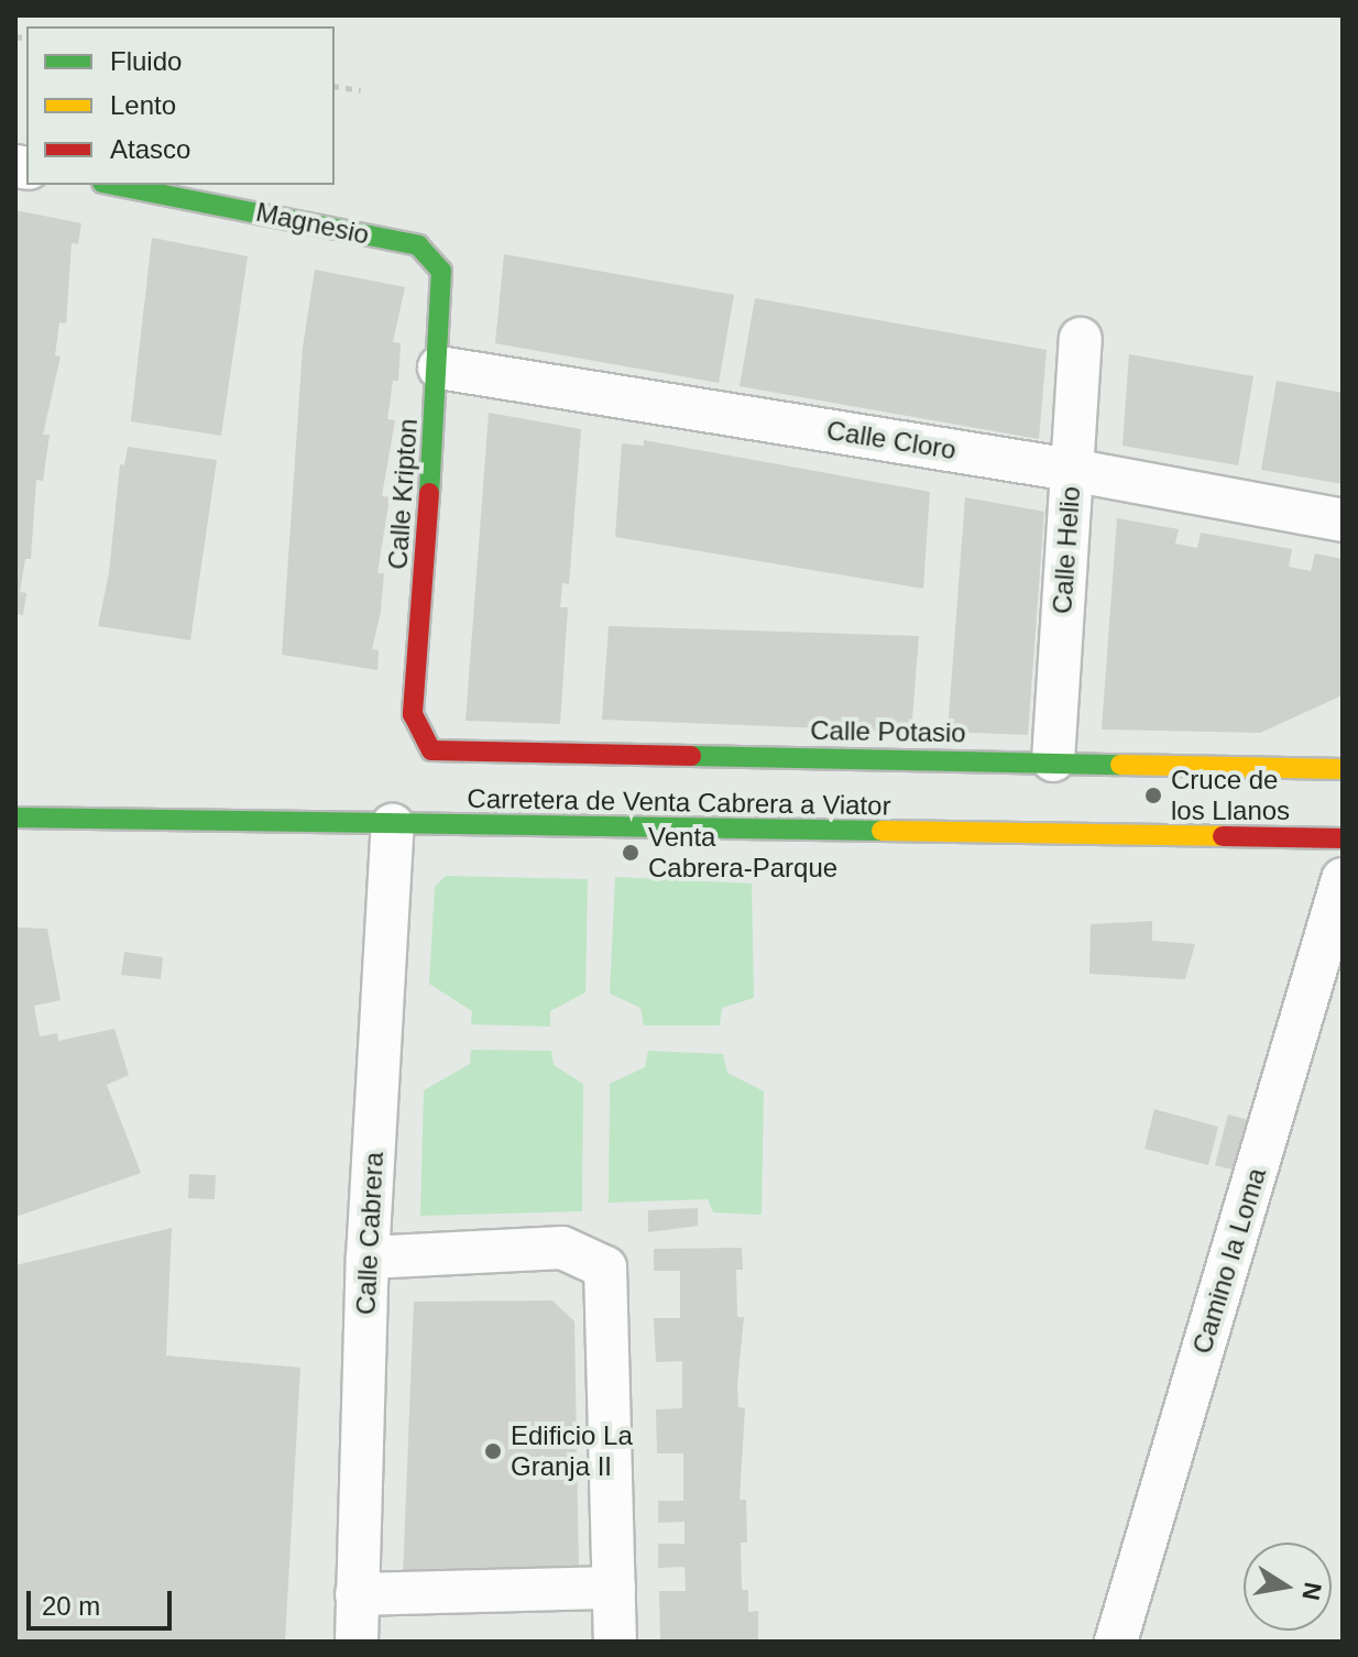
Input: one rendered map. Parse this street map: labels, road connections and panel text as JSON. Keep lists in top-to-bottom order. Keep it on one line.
{"streets":{"street":["Magnesio","Calle Cloro","Calle Kripton","Calle Helio","Calle Potasio","Carretera de Venta Cabrera a Viator","Calle Cabrera","Camino la Loma"]},"crossings":[["Magnesio","Calle Kripton"],["Calle Cloro","Calle Kripton"],["Calle Cloro","Calle Helio"],["Calle Kripton","Calle Potasio"],["Calle Helio","Calle Potasio"],["Carretera de Venta Cabrera a Viator","Calle Cabrera"]],"places":["Cruce de los Llanos","Venta Cabrera-Parque","Edificio La Granja II"],"legend":["Fluido","Lento","Atasco"],"scale_bar":"20 m","north":"right"}
